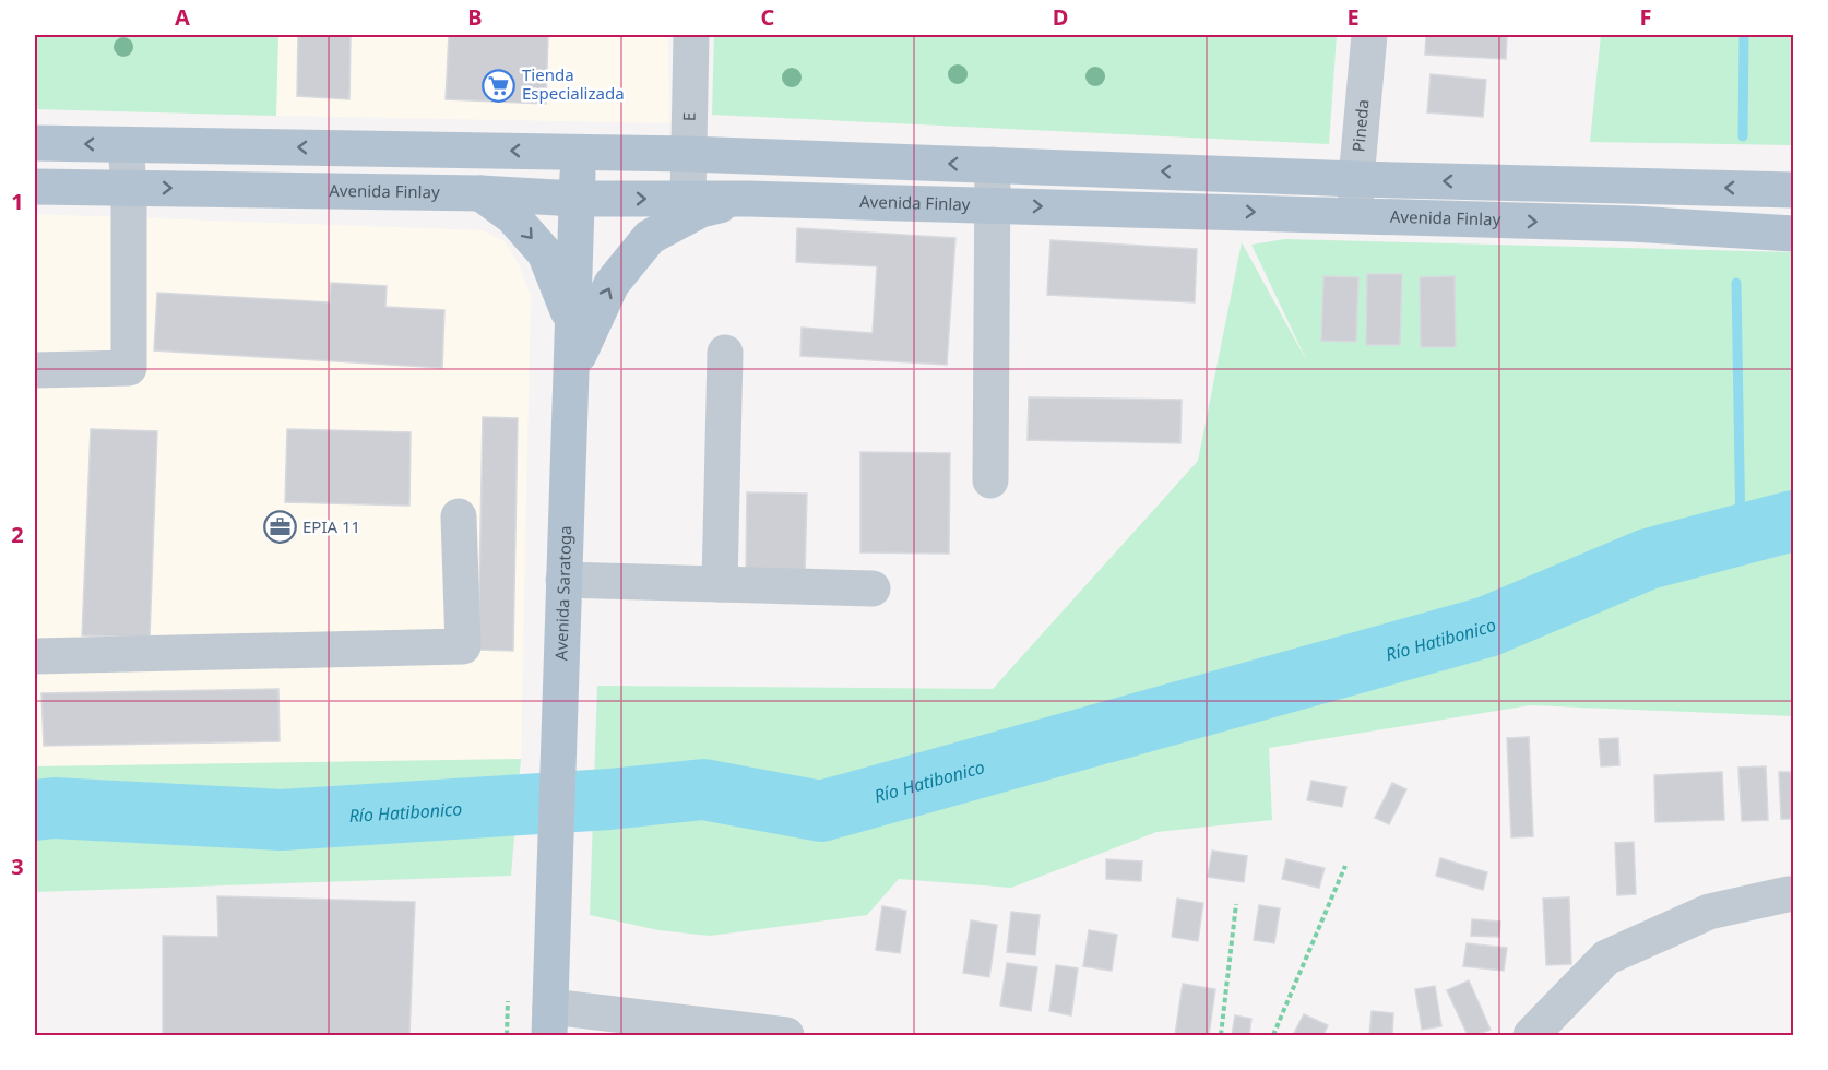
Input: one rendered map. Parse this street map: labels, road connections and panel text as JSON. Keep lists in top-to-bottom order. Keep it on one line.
{"streets":{"main road":["Avenida Finlay","Avenida Saratoga"],"street":["E","Pineda"]},"crossings":[["E","Avenida Finlay"],["Pineda","Avenida Finlay"],["Avenida Finlay","Avenida Saratoga"]],"water":["Río Hatibonico"],"places":{"supermarket":["Tienda Especializada"],"office":["EPIA 11"]},"grid":{"columns":["A","B","C","D","E","F"],"rows":["1","2","3"]}}
